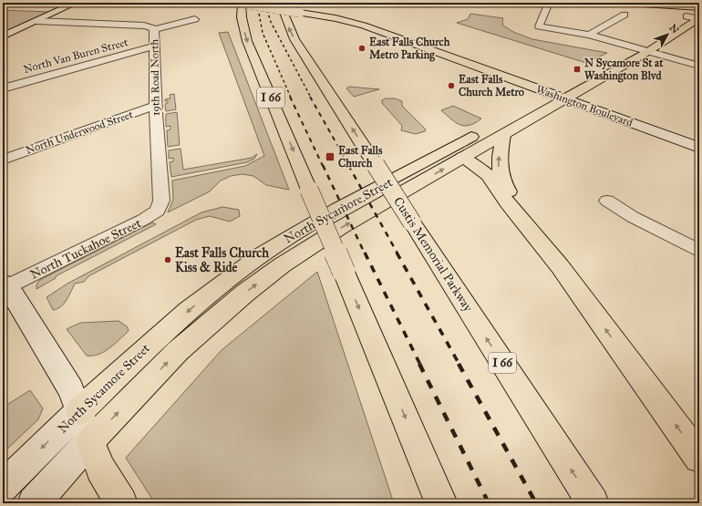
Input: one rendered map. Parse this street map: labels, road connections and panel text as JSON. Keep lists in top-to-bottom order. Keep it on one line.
{"streets":{"main road":["I 66","Washington Boulevard","North Sycamore Street","Custis Memorial Parkway"],"street":["North Van Buren Street","19th Road North","North Underwood Street","North Tuckahoe Street"]},"crossings":[["North Van Buren Street","19th Road North"],["19th Road North","North Underwood Street"],["19th Road North","North Tuckahoe Street"],["Washington Boulevard","North Sycamore Street"]],"places":{"other":["East Falls Church Metro Parking","East Falls Church Metro","East Falls Church Kiss & Ride"],"transit":["N Sycamore St at Washington Blvd","East Falls Church"]},"north":"top right"}
